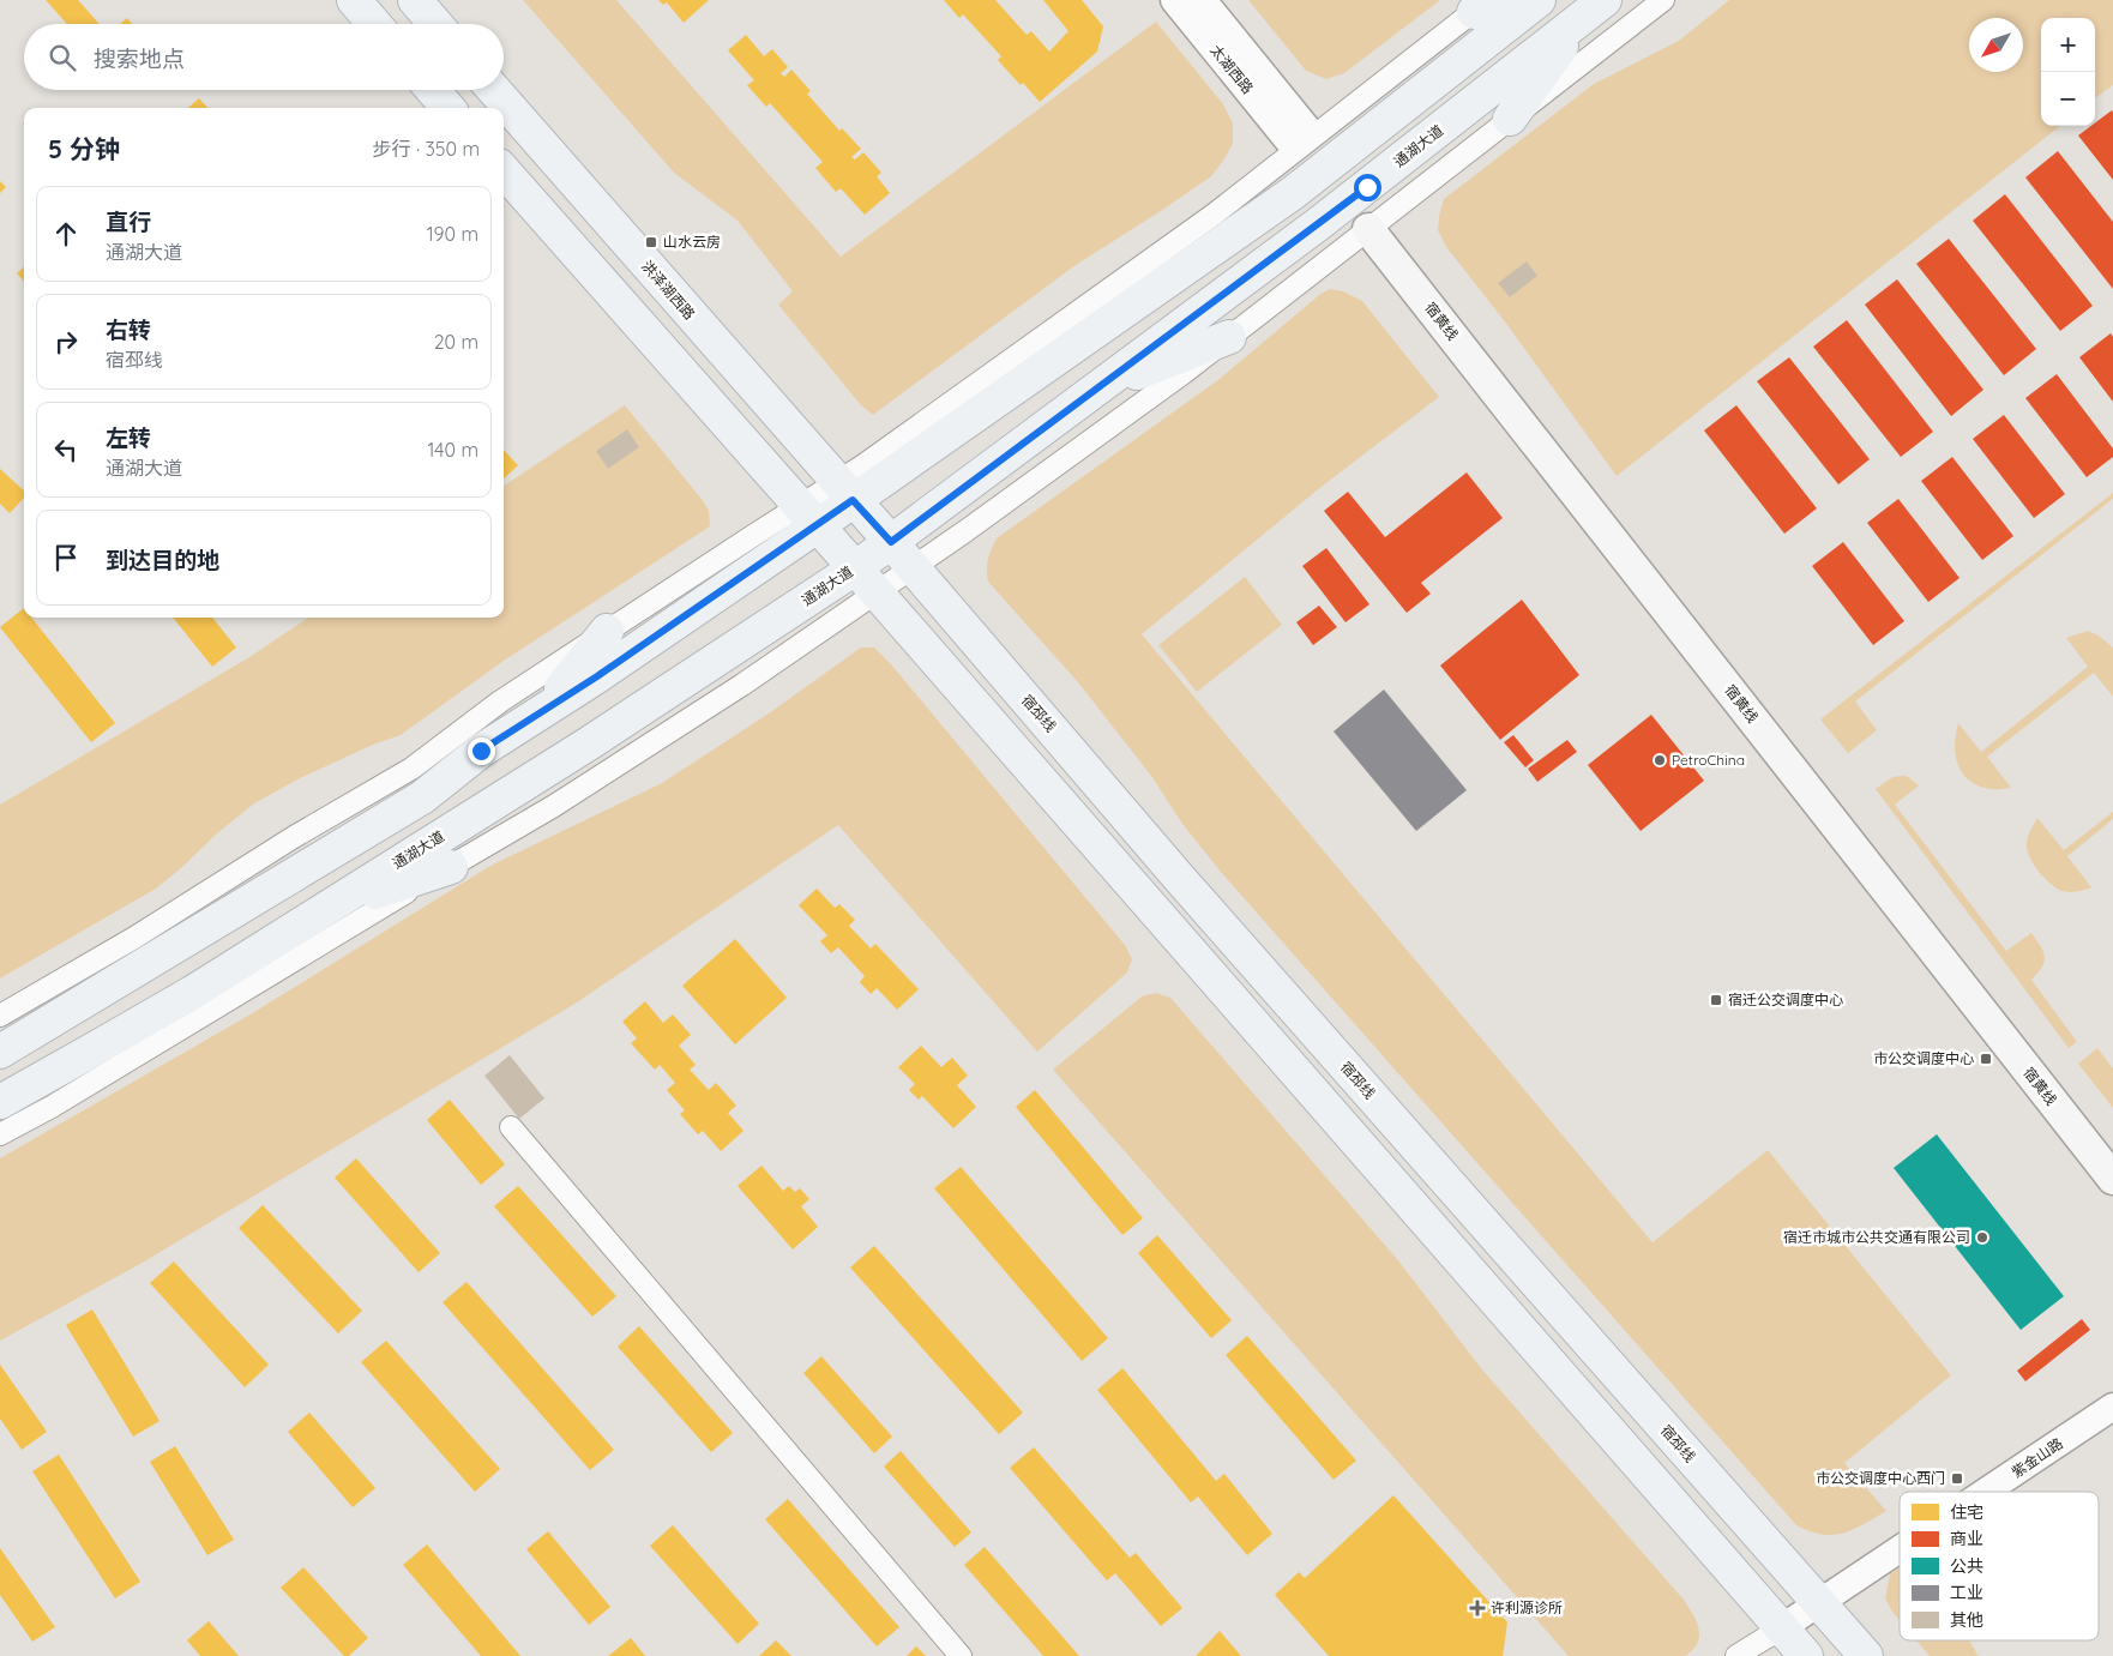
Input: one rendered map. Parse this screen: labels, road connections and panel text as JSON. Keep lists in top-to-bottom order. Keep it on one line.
{"streets":{"main road":["通湖大道","洪泽湖西路","宿黄线","宿邳线"],"street":["太湖西路","紫金山路"]},"crossings":[["通湖大道","宿邳线"],["洪泽湖西路","宿邳线"],["宿邳线","紫金山路"]],"places":{"transit":["山水云房","宿迁公交调度中心","市公交调度中心","市公交调度中心西门"],"other":["PetroChina","宿迁市城市公共交通有限公司"],"health":["许利源诊所"]},"legend":["住宅","商业","公共","工业","其他"],"north":"bottom left","page":{"map_buttons":["+","−"],"search":"搜索地点","heading":["5 分钟","步行 · 350 m"],"list":[["直行","通湖大道","190 m"],["右转","宿邳线","20 m"],["左转","通湖大道","140 m"],"到达目的地"]}}
